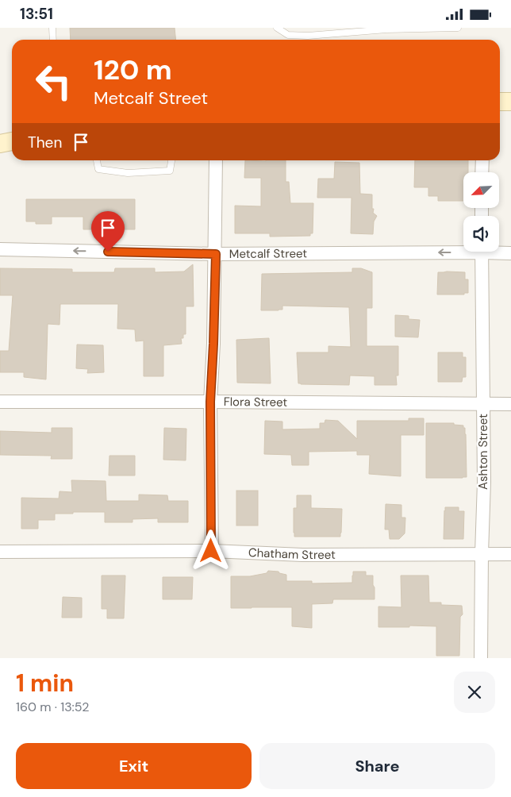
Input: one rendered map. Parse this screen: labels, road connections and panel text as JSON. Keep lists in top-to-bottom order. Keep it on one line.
{"streets":{"street":["Metcalf Street","Flora Street","Ashton Street","Chatham Street"]},"crossings":[["Flora Street","Ashton Street"],["Ashton Street","Chatham Street"]],"one_way":["Metcalf Street"],"north":"bottom left","page":{"status":"13:51","turn":["120 m","Metcalf Street"],"then":"Then","heading":["1 min","160 m · 13:52"],"buttons":["Exit","Share"]}}
